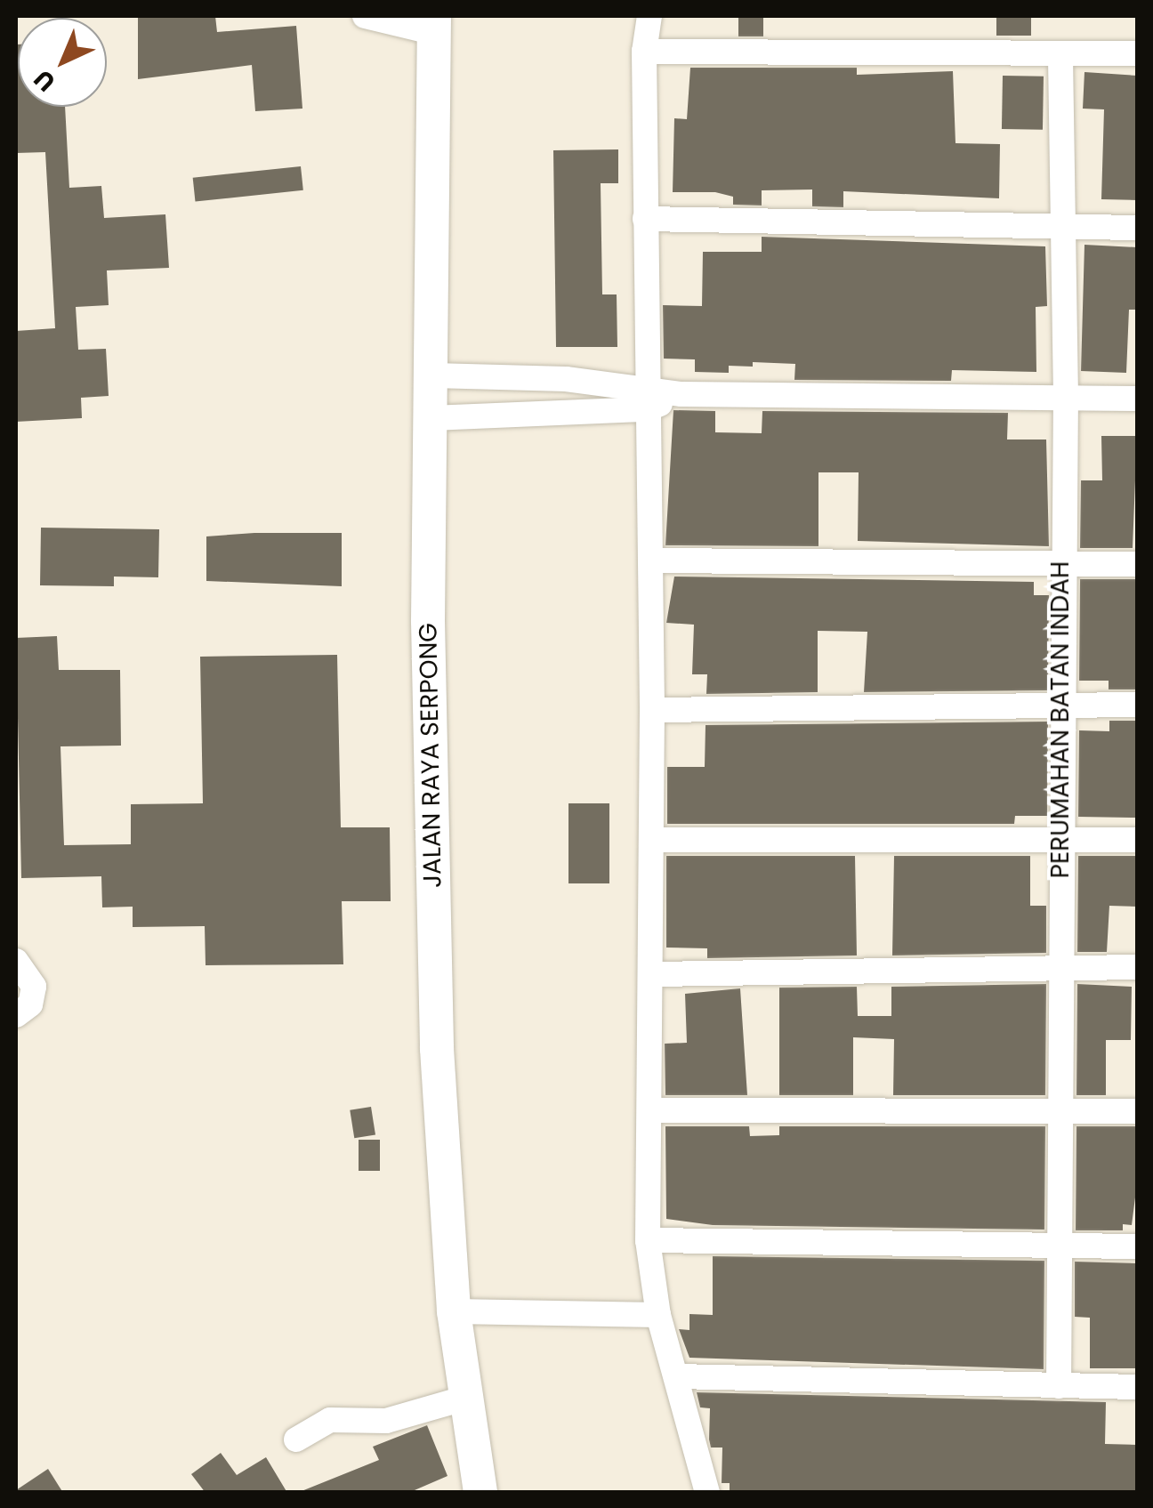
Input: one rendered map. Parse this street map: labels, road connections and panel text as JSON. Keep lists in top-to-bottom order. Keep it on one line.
{"streets":{"main road":["JALAN RAYA SERPONG"],"street":["PERUMAHAN BATAN INDAH"]},"north":"bottom left"}
